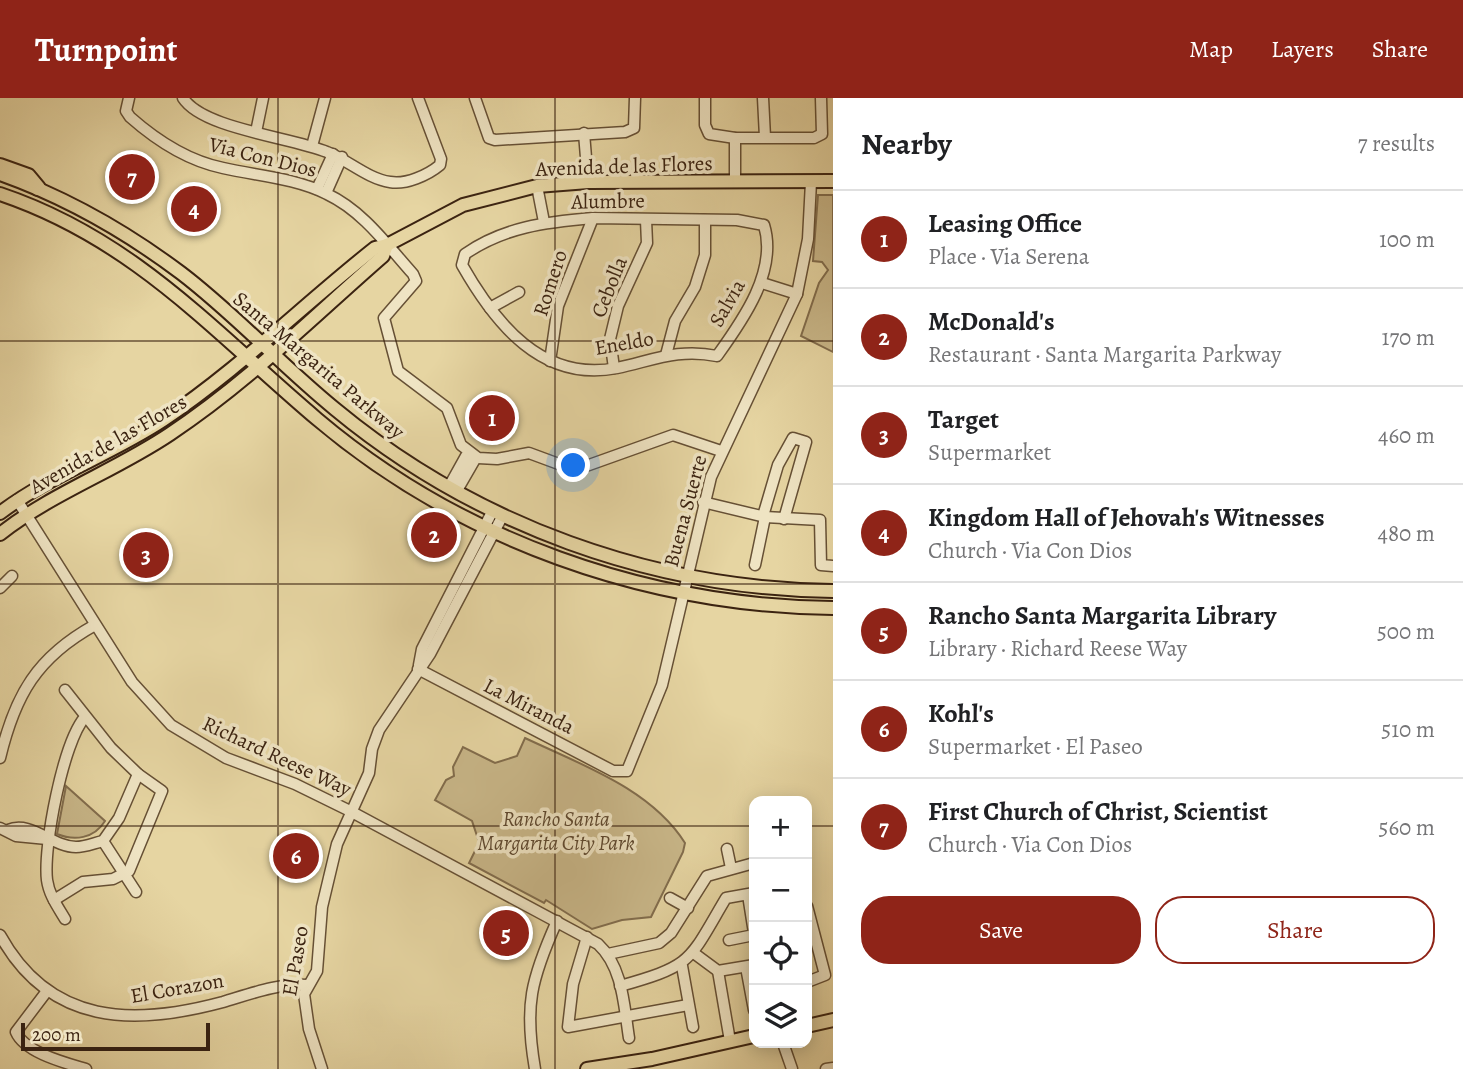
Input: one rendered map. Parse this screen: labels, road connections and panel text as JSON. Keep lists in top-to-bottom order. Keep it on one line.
{"streets":{"main road":["Avenida de las Flores","Santa Margarita Parkway"],"street":["Via Con Dios","Alumbre","Romero","Cebolla","Salvia","Eneldo","Buena Suerte","La Miranda","Richard Reese Way","El Paseo","El Corazon"]},"crossings":[["Via Con Dios","Avenida de las Flores"],["Avenida de las Flores","Santa Margarita Parkway"],["Avenida de las Flores","Buena Suerte"],["Avenida de las Flores","Richard Reese Way"],["Alumbre","Romero"],["Alumbre","Cebolla"],["Alumbre","Salvia"],["Alumbre","Eneldo"],["Romero","Eneldo"],["Cebolla","Eneldo"],["Salvia","Eneldo"],["Santa Margarita Parkway","Buena Suerte"],["Santa Margarita Parkway","El Paseo"],["Buena Suerte","La Miranda"],["La Miranda","El Paseo"],["Richard Reese Way","El Paseo"],["El Paseo","El Corazon"]],"parks":["Rancho Santa Margarita City Park"],"scale_bar":"200 m","page":{"header":"Turnpoint","nav":["Map","Layers","Share"],"heading":["Nearby","7 results"],"pins":["7","4","1","2","3","6","5"],"list":[{"mark":"1","name":"Leasing Office","note":"Place · Via Serena","value":"100 m"},{"mark":"2","name":"McDonald's","note":"Restaurant · Santa Margarita Parkway","value":"170 m"},{"mark":"3","name":"Target","note":"Supermarket","value":"460 m"},{"mark":"4","name":"Kingdom Hall of Jehovah's Witnesses","note":"Church · Via Con Dios","value":"480 m"},{"mark":"5","name":"Rancho Santa Margarita Library","note":"Library · Richard Reese Way","value":"500 m"},{"mark":"6","name":"Kohl's","note":"Supermarket · El Paseo","value":"510 m"},{"mark":"7","name":"First Church of Christ, Scientist","note":"Church · Via Con Dios","value":"560 m"}],"map_buttons":["+","−"],"buttons":["Save","Share"],"scale":"200 m"}}
